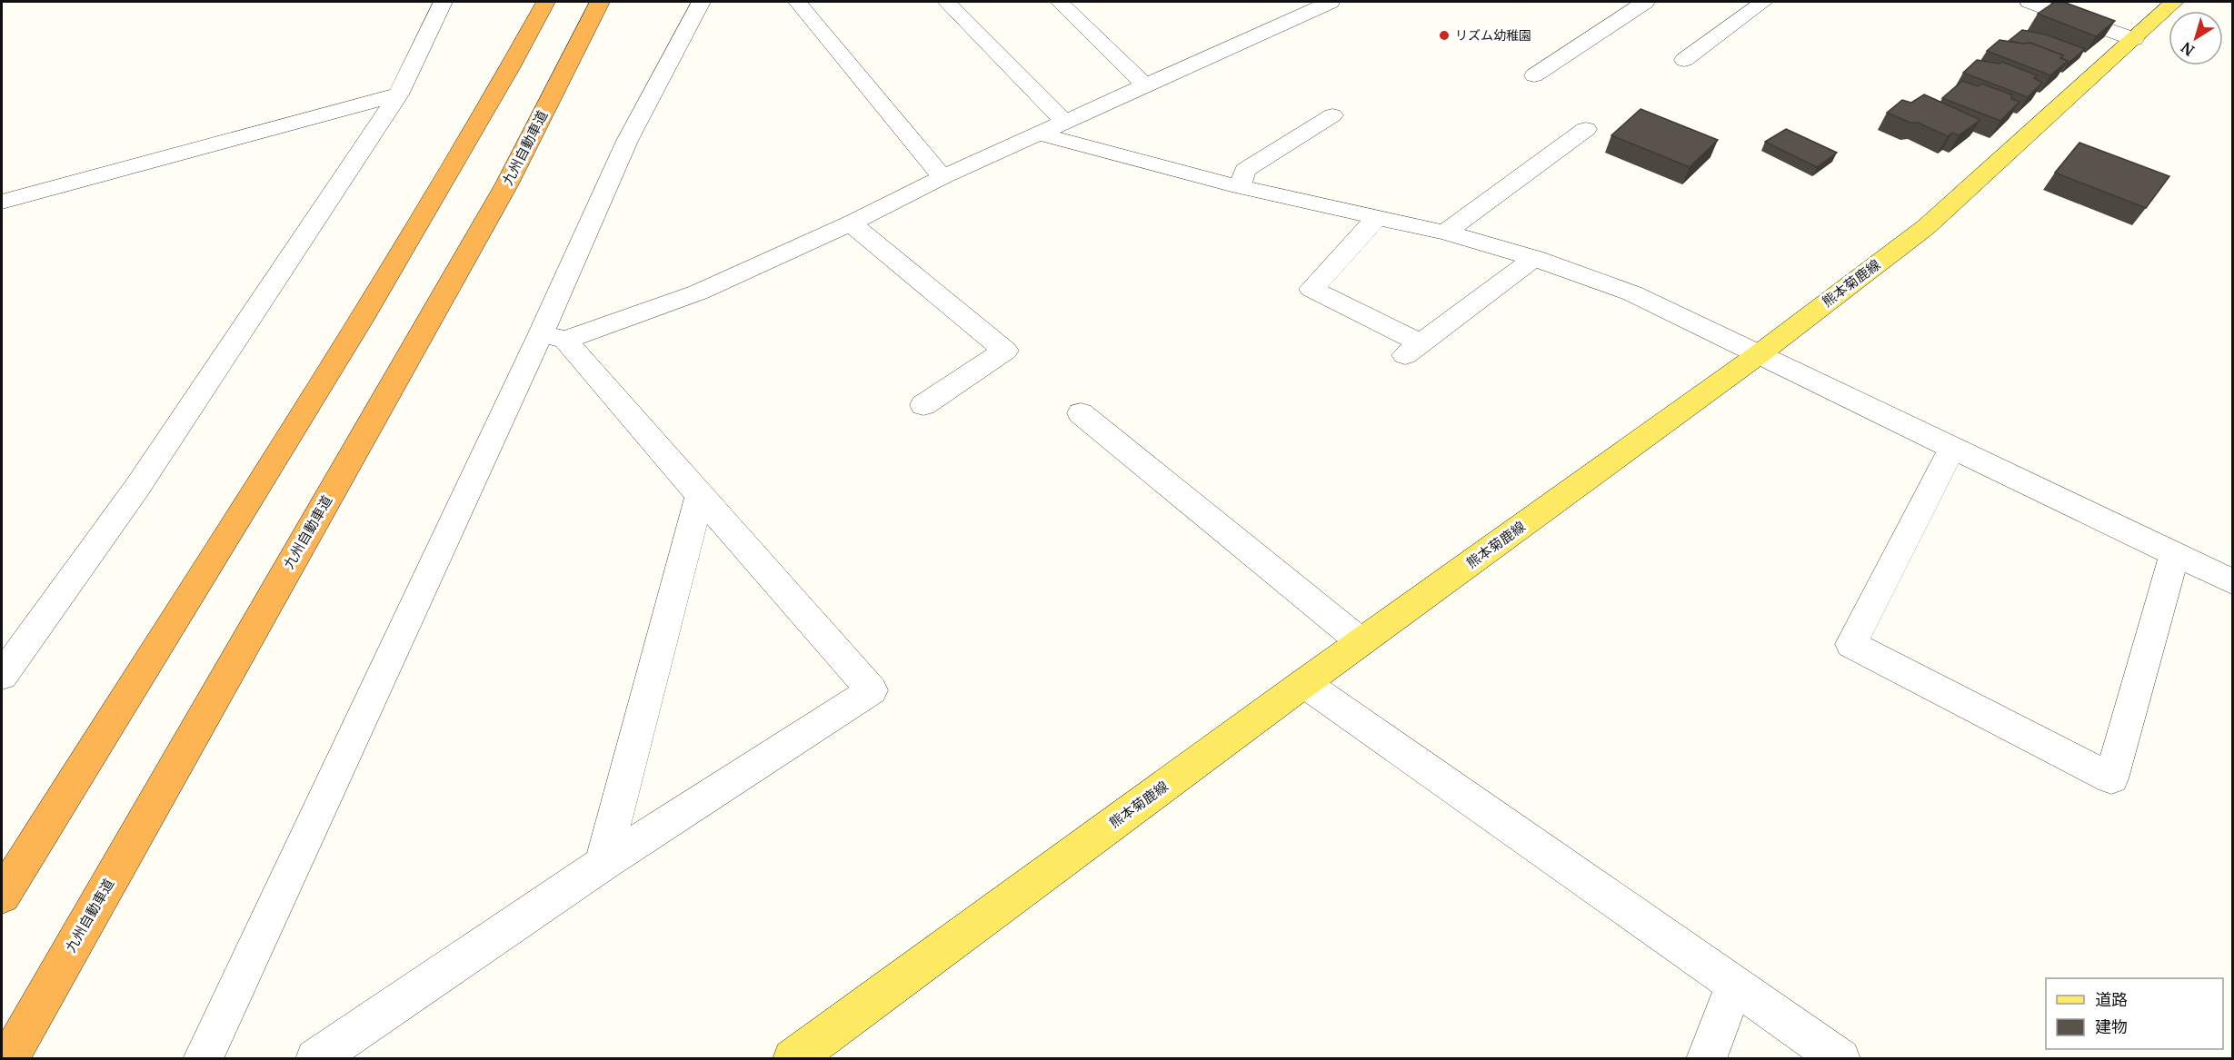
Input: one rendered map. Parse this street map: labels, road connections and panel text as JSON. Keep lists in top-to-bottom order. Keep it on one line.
{"streets":{"highway":["九州自動車道"],"main road":["熊本菊鹿線"]},"places":["リズム幼稚園"],"legend":["道路","建物"],"north":"bottom left"}
